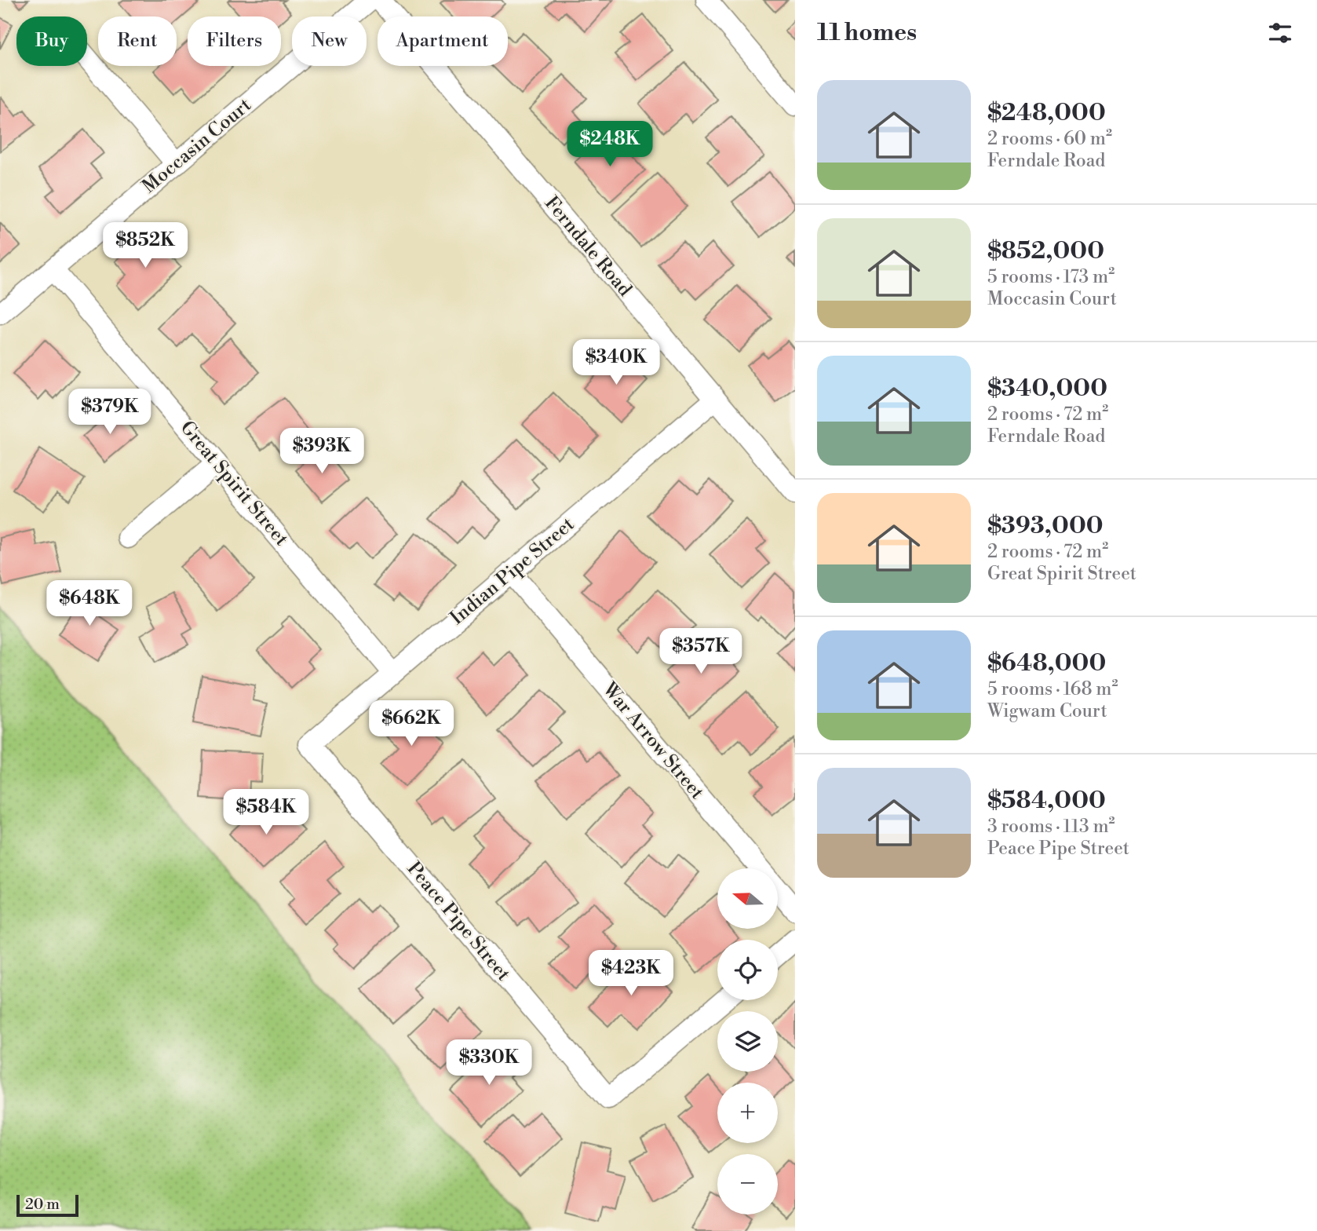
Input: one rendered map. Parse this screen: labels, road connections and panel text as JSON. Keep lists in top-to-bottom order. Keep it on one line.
{"streets":{"street":["Moccasin Court","Ferndale Road","Great Spirit Street","Indian Pipe Street","War Arrow Street","Peace Pipe Street"]},"crossings":[["Moccasin Court","Great Spirit Street"],["Ferndale Road","Indian Pipe Street"],["Great Spirit Street","Indian Pipe Street"],["Indian Pipe Street","War Arrow Street"],["Indian Pipe Street","Peace Pipe Street"]],"scale_bar":"20 m","north":"left","page":{"heading":"11 homes","chip":["Buy","Rent","Filters","New","Apartment"],"list":[{"name":"$248,000","note":"2 rooms · 60 m² · Ferndale Road"},{"name":"$852,000","note":"5 rooms · 173 m² · Moccasin Court"},{"name":"$340,000","note":"2 rooms · 72 m² · Ferndale Road"},{"name":"$393,000","note":"2 rooms · 72 m² · Great Spirit Street"},{"name":"$648,000","note":"5 rooms · 168 m² · Wigwam Court"},{"name":"$584,000","note":"3 rooms · 113 m² · Peace Pipe Street"}],"price":["$248K","$852K","$340K","$379K","$393K","$648K","$357K","$662K","$584K","$423K","$330K"],"map_buttons":["+","−"],"scale":"20 m"}}
